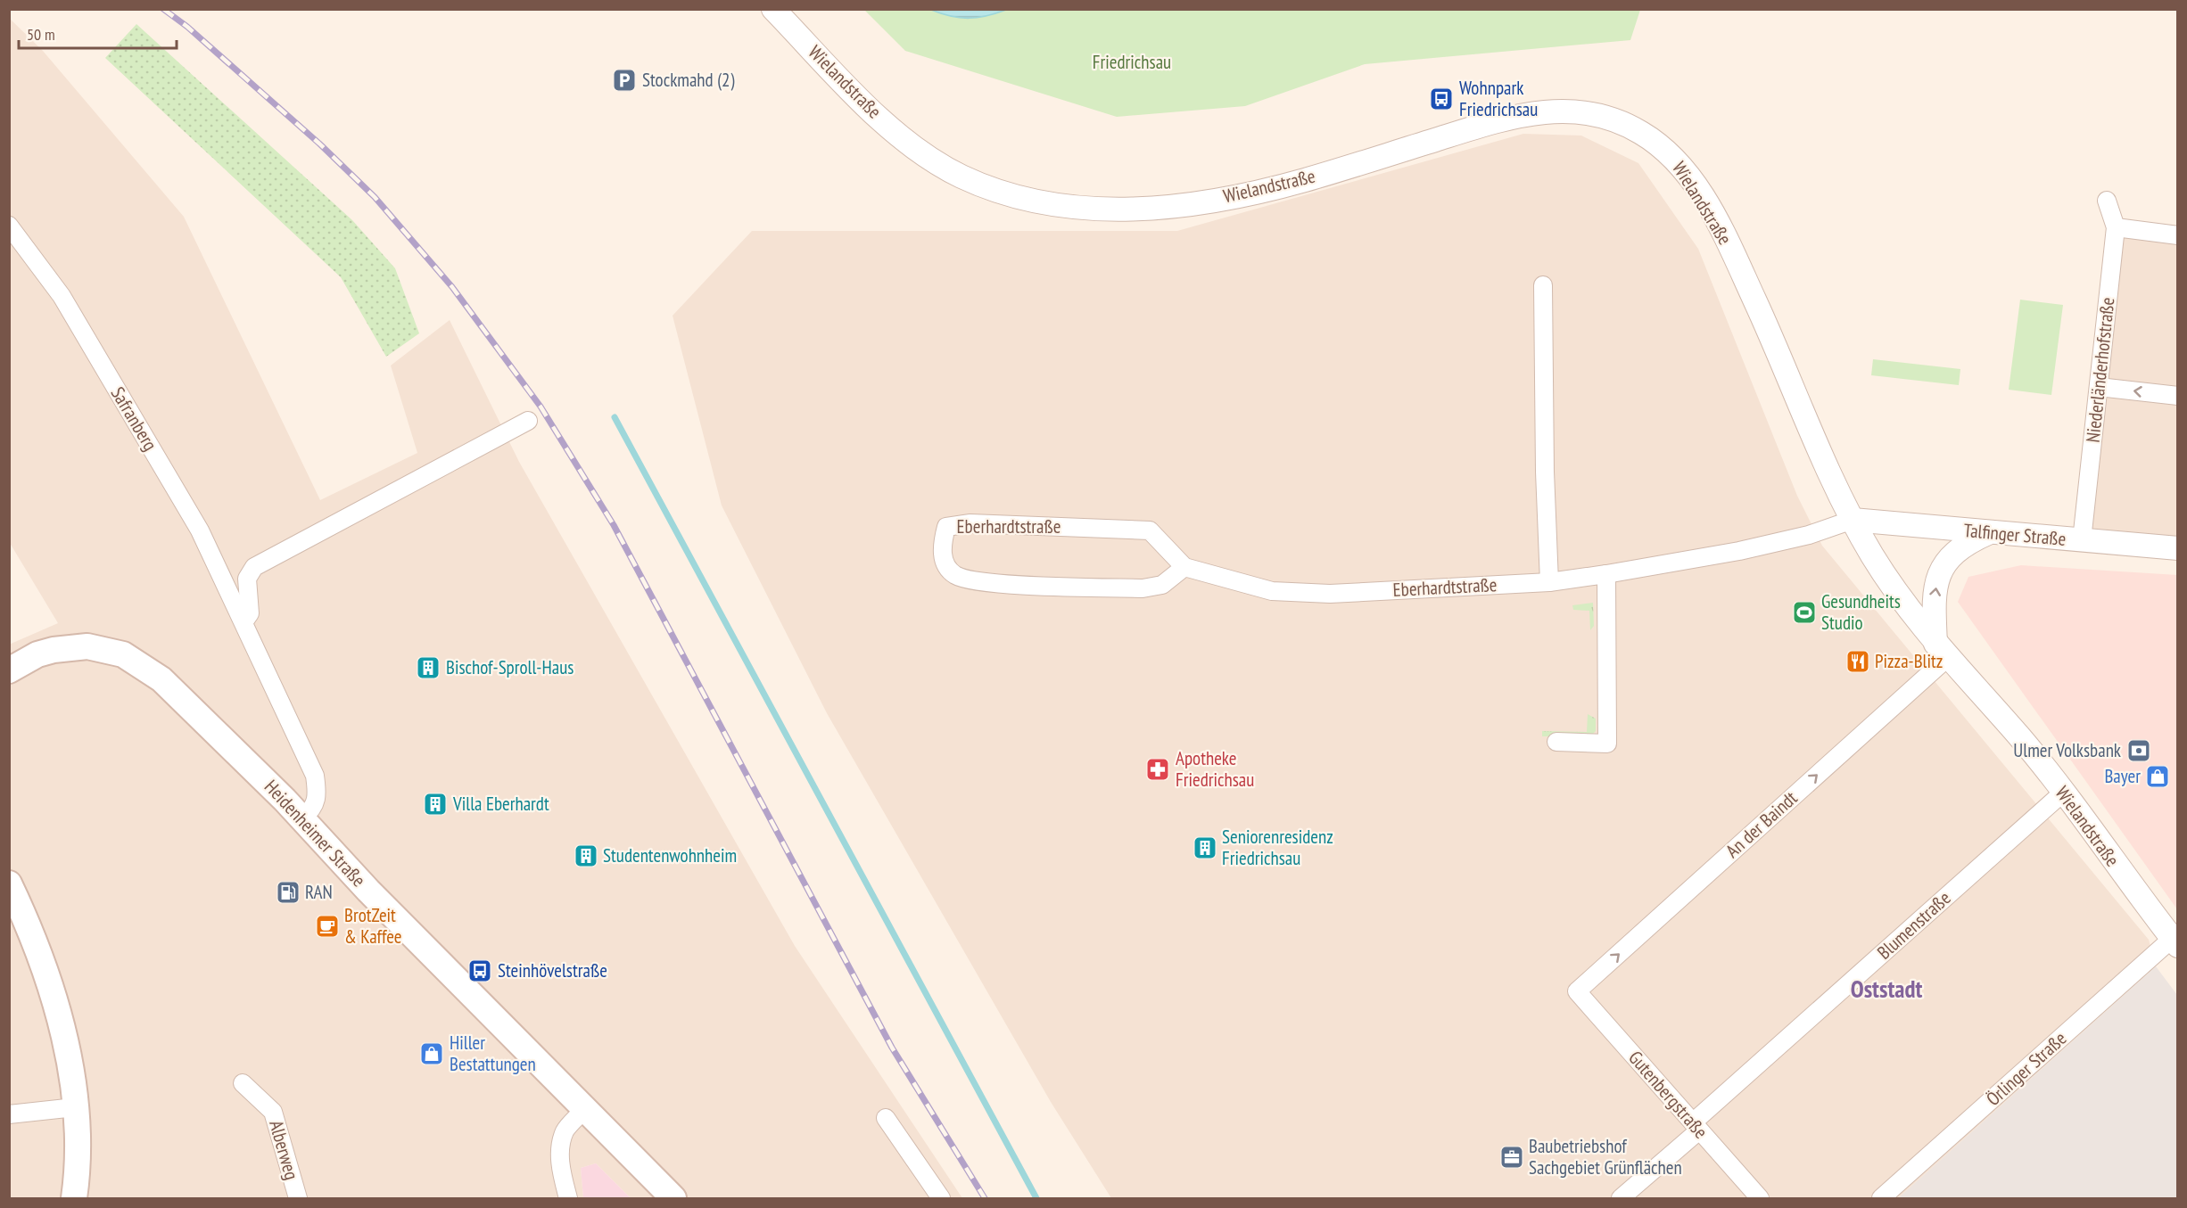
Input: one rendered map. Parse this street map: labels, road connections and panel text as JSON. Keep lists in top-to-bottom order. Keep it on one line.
{"streets":{"main road":["Heidenheimer Straße"],"street":["Wielandstraße","Niederländerhofstraße","Safranberg","Eberhardtstraße","Talfinger Straße","An der Baindt","Blumenstraße","Örlinger Straße","Gutenbergstraße","Alberweg"]},"crossings":[["Wielandstraße","Eberhardtstraße"],["Wielandstraße","Talfinger Straße"],["Wielandstraße","An der Baindt"],["Wielandstraße","Blumenstraße"],["Wielandstraße","Örlinger Straße"],["Niederländerhofstraße","Talfinger Straße"],["Safranberg","Heidenheimer Straße"],["Eberhardtstraße","Talfinger Straße"],["An der Baindt","Gutenbergstraße"],["Blumenstraße","Gutenbergstraße"]],"one_way":["An der Baindt"],"districts":["Oststadt"],"parks":["Friedrichsau"],"places":{"parking":["Stockmahd (2)"],"bus stop":["Wohnpark Friedrichsau","Steinhövelstraße"],"sports":["Gesundheits Studio"],"restaurant":["Pizza-Blitz"],"building":["Bischof-Sproll-Haus","Villa Eberhardt","Seniorenresidenz Friedrichsau","Studentenwohnheim"],"bank":["Ulmer Volksbank"],"pharmacy":["Apotheke Friedrichsau"],"shop":["Bayer","Hiller Bestattungen"],"fuel station":["RAN"],"cafe":["BrotZeit & Kaffee"],"office":["Baubetriebshof Sachgebiet Grünflächen"]},"scale_bar":"50 m"}
